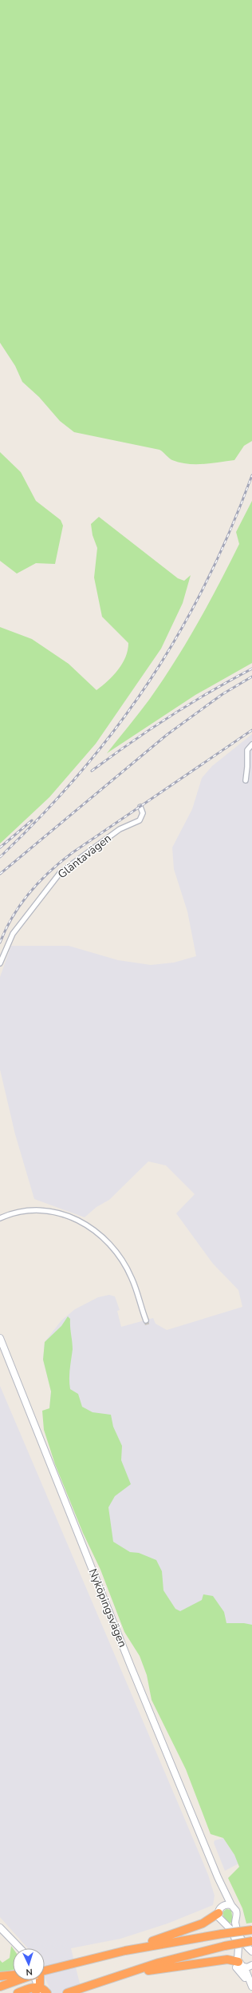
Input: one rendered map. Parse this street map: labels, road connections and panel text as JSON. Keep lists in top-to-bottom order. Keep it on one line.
{"streets":{"main road":["Nyköpingsvägen"],"street":["Gläntavägen"]},"north":"bottom"}
